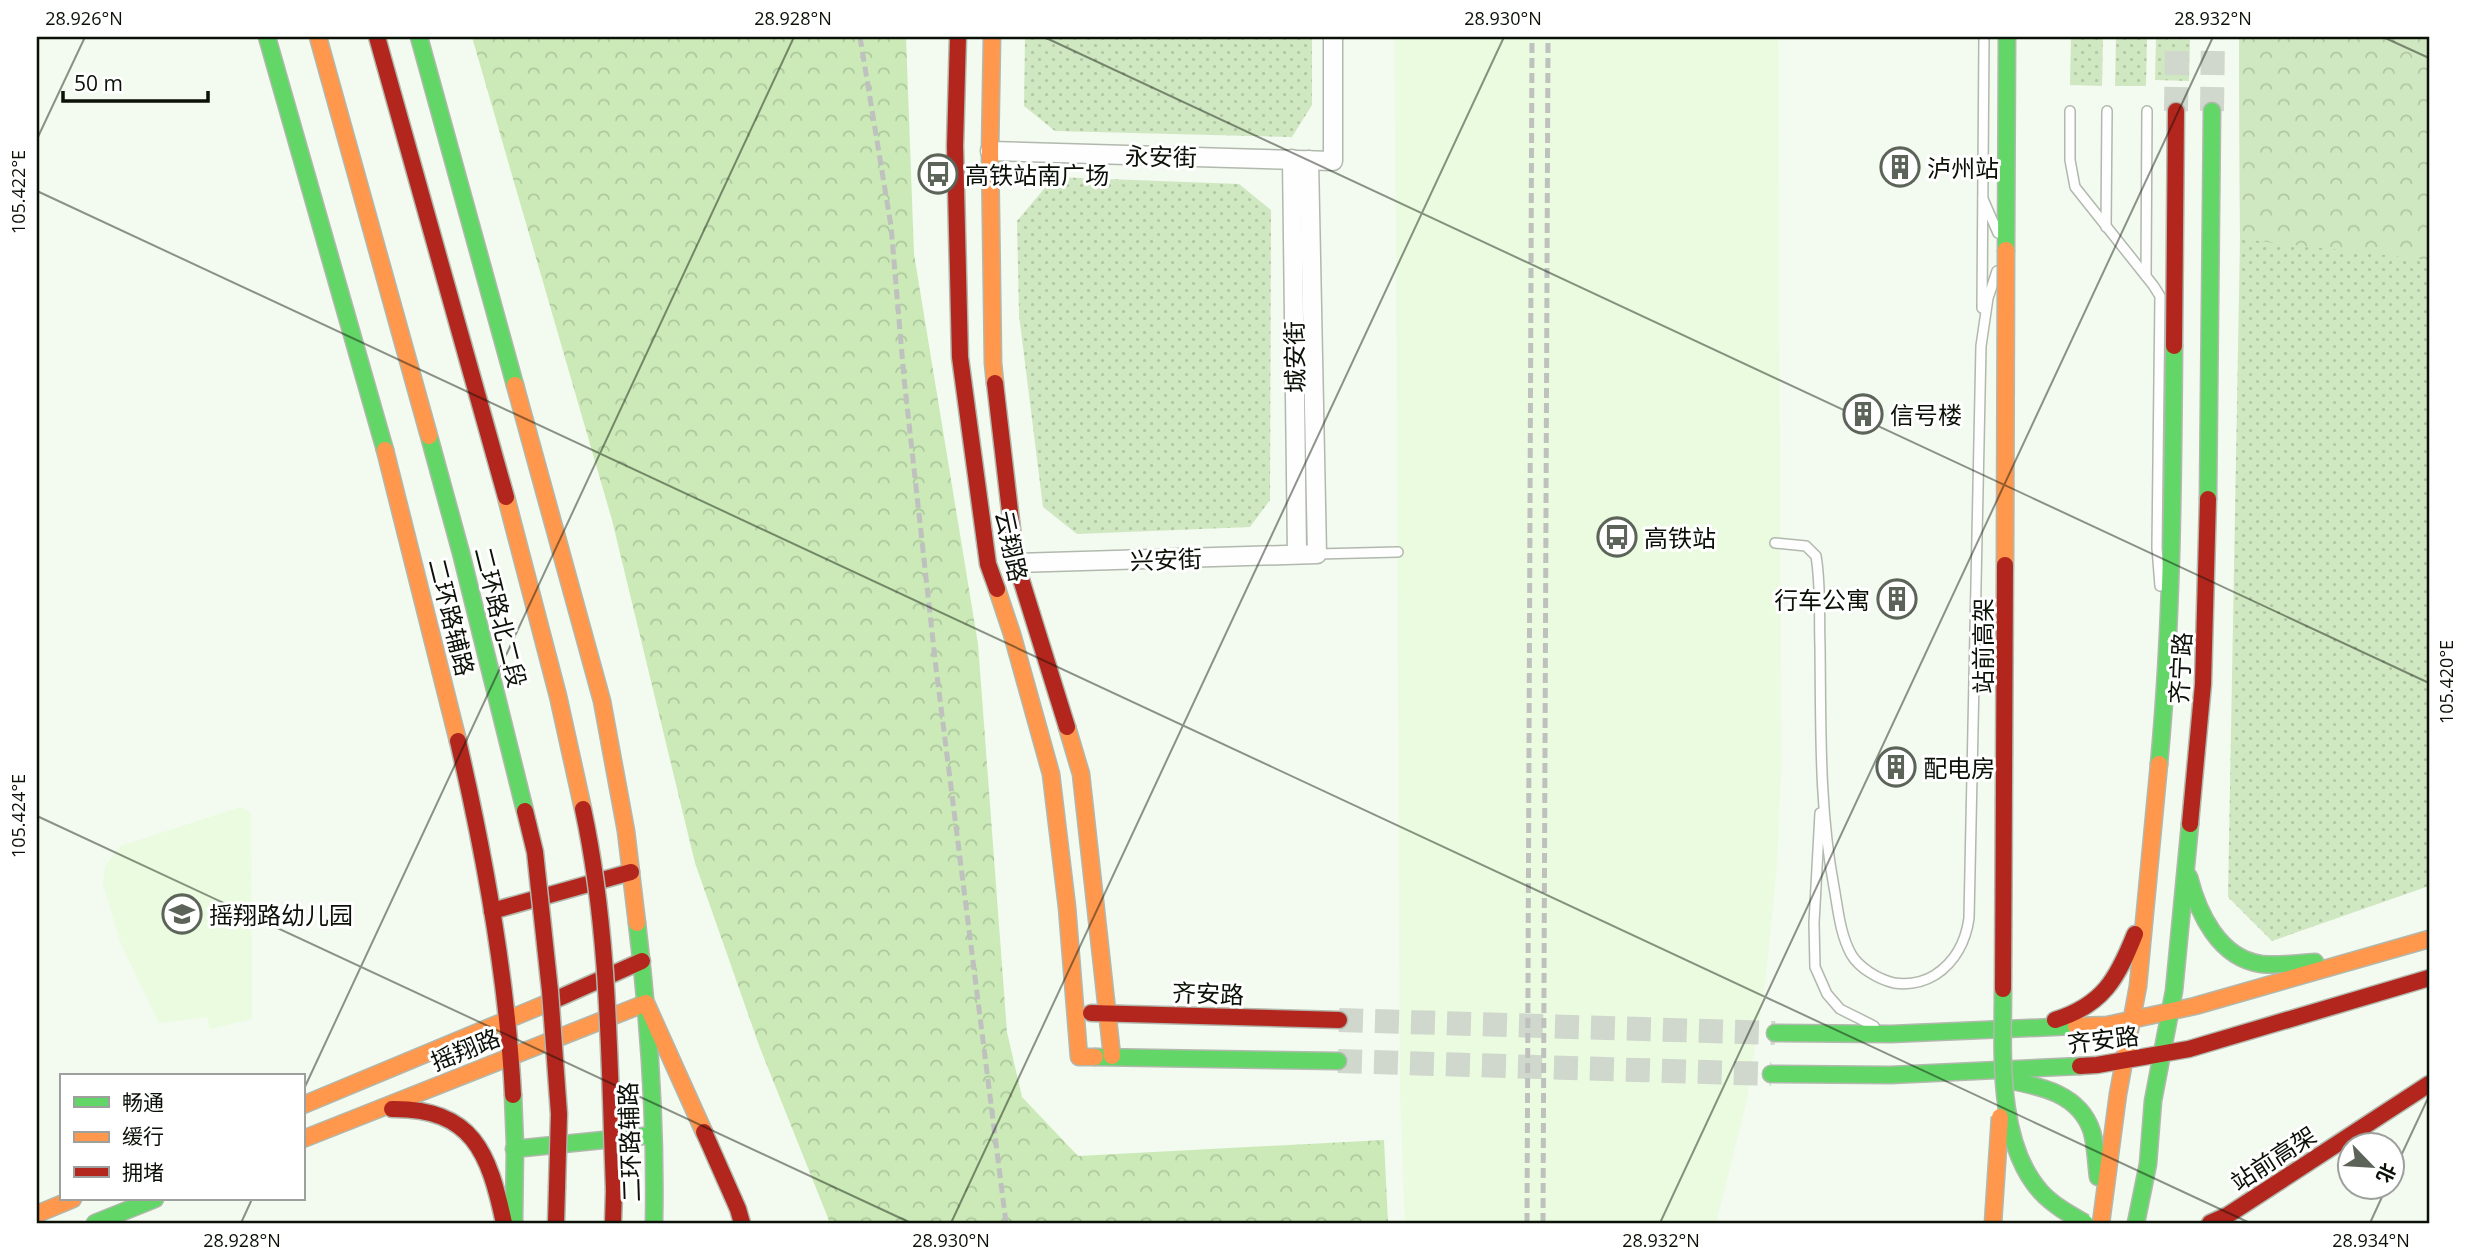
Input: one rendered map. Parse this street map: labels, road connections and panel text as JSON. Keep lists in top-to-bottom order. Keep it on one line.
{"streets":{"main road":["云翔路","二环路辅路","二环路北二段","站前高架","齐宁路","齐安路","摇翔路"],"street":["永安街","城安街","兴安街"]},"crossings":[["永安街","城安街"],["永安街","云翔路"],["城安街","兴安街"],["云翔路","兴安街"],["云翔路","齐安路"],["二环路辅路","摇翔路"],["齐宁路","齐安路"]],"places":{"building":["泸州站","信号楼","行车公寓","配电房"],"bus stop":["高铁站南广场","高铁站"],"school or university":["摇翔路幼儿园"]},"legend":["畅通","缓行","拥堵"],"scale_bar":"50 m","north":"bottom right","coordinates":["28.926°N","28.928°N","28.930°N","28.932°N","105.422°E","105.420°E","105.424°E","28.934°N"]}
